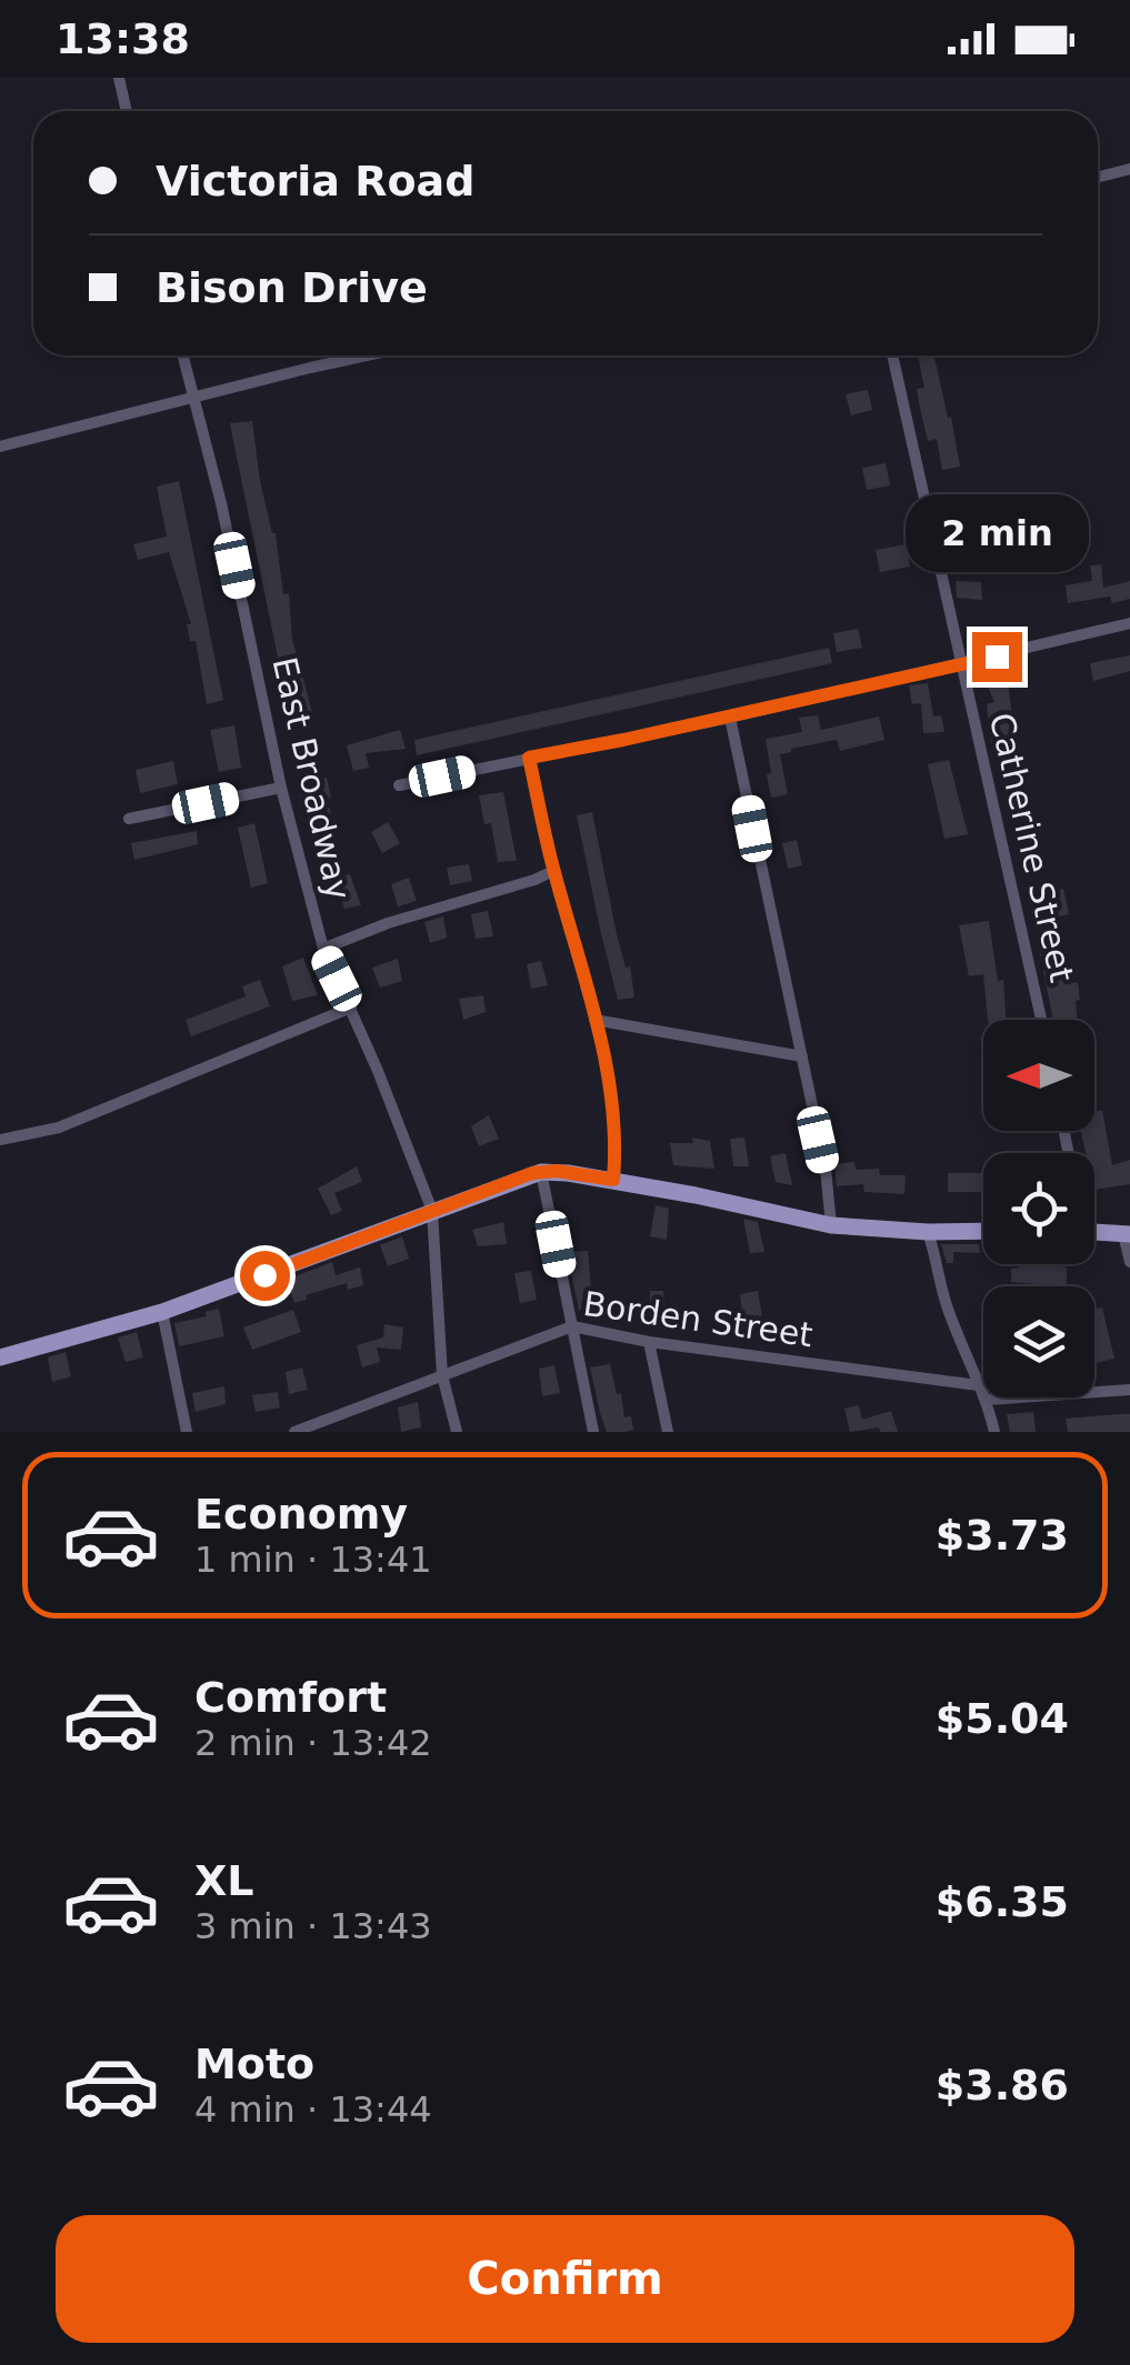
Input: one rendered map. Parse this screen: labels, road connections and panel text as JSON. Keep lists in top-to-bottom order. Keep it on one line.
{"streets":{"street":["East Broadway","Catherine Street","Borden Street"]},"crossings":[["East Broadway","Borden Street"]],"north":"left","page":{"status":"13:38","banner":["Victoria Road","Bison Drive"],"bubble":"2 min","list":[{"name":"Economy","note":"1 min · 13:41","value":"$3.73"},{"name":"Comfort","note":"2 min · 13:42","value":"$5.04"},{"name":"XL","note":"3 min · 13:43","value":"$6.35"},{"name":"Moto","note":"4 min · 13:44","value":"$3.86"}],"buttons":"Confirm"}}
